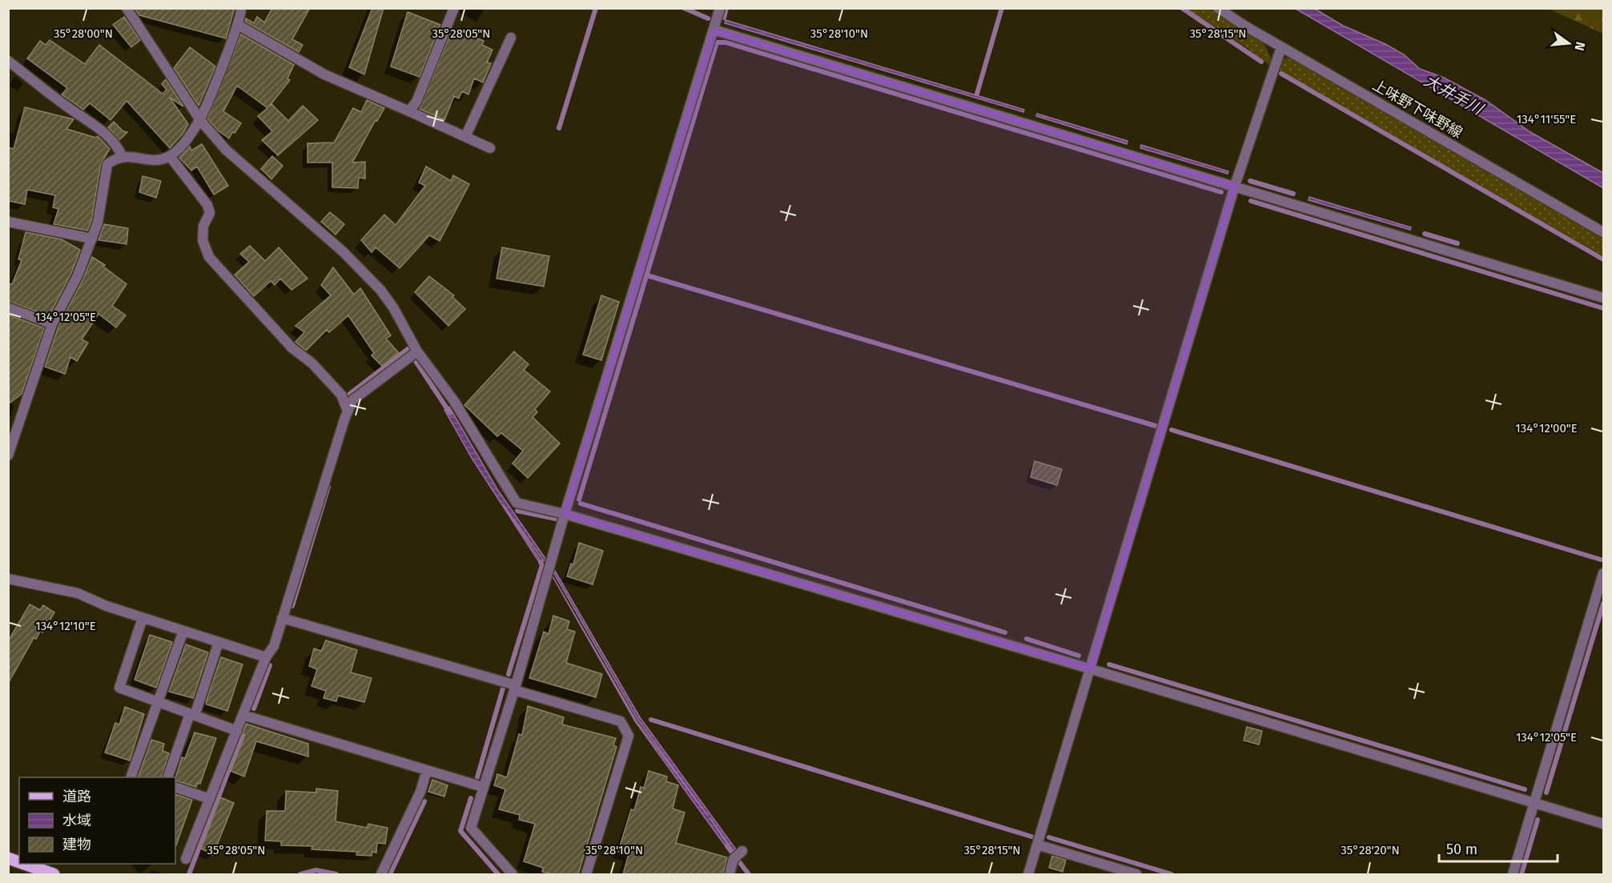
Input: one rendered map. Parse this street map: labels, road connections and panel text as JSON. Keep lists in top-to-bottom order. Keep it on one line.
{"streets":{"street":["上味野下味野線"]},"water":["大井手川"],"legend":["道路","水域","建物"],"scale_bar":"50 m","north":"right","coordinates":["35°28'00\"N","35°28'05\"N","35°28'10\"N","35°28'15\"N","134°11'55\"E","134°12'05\"E","134°12'00\"E","134°12'10\"E","35°28'20\"N"]}
